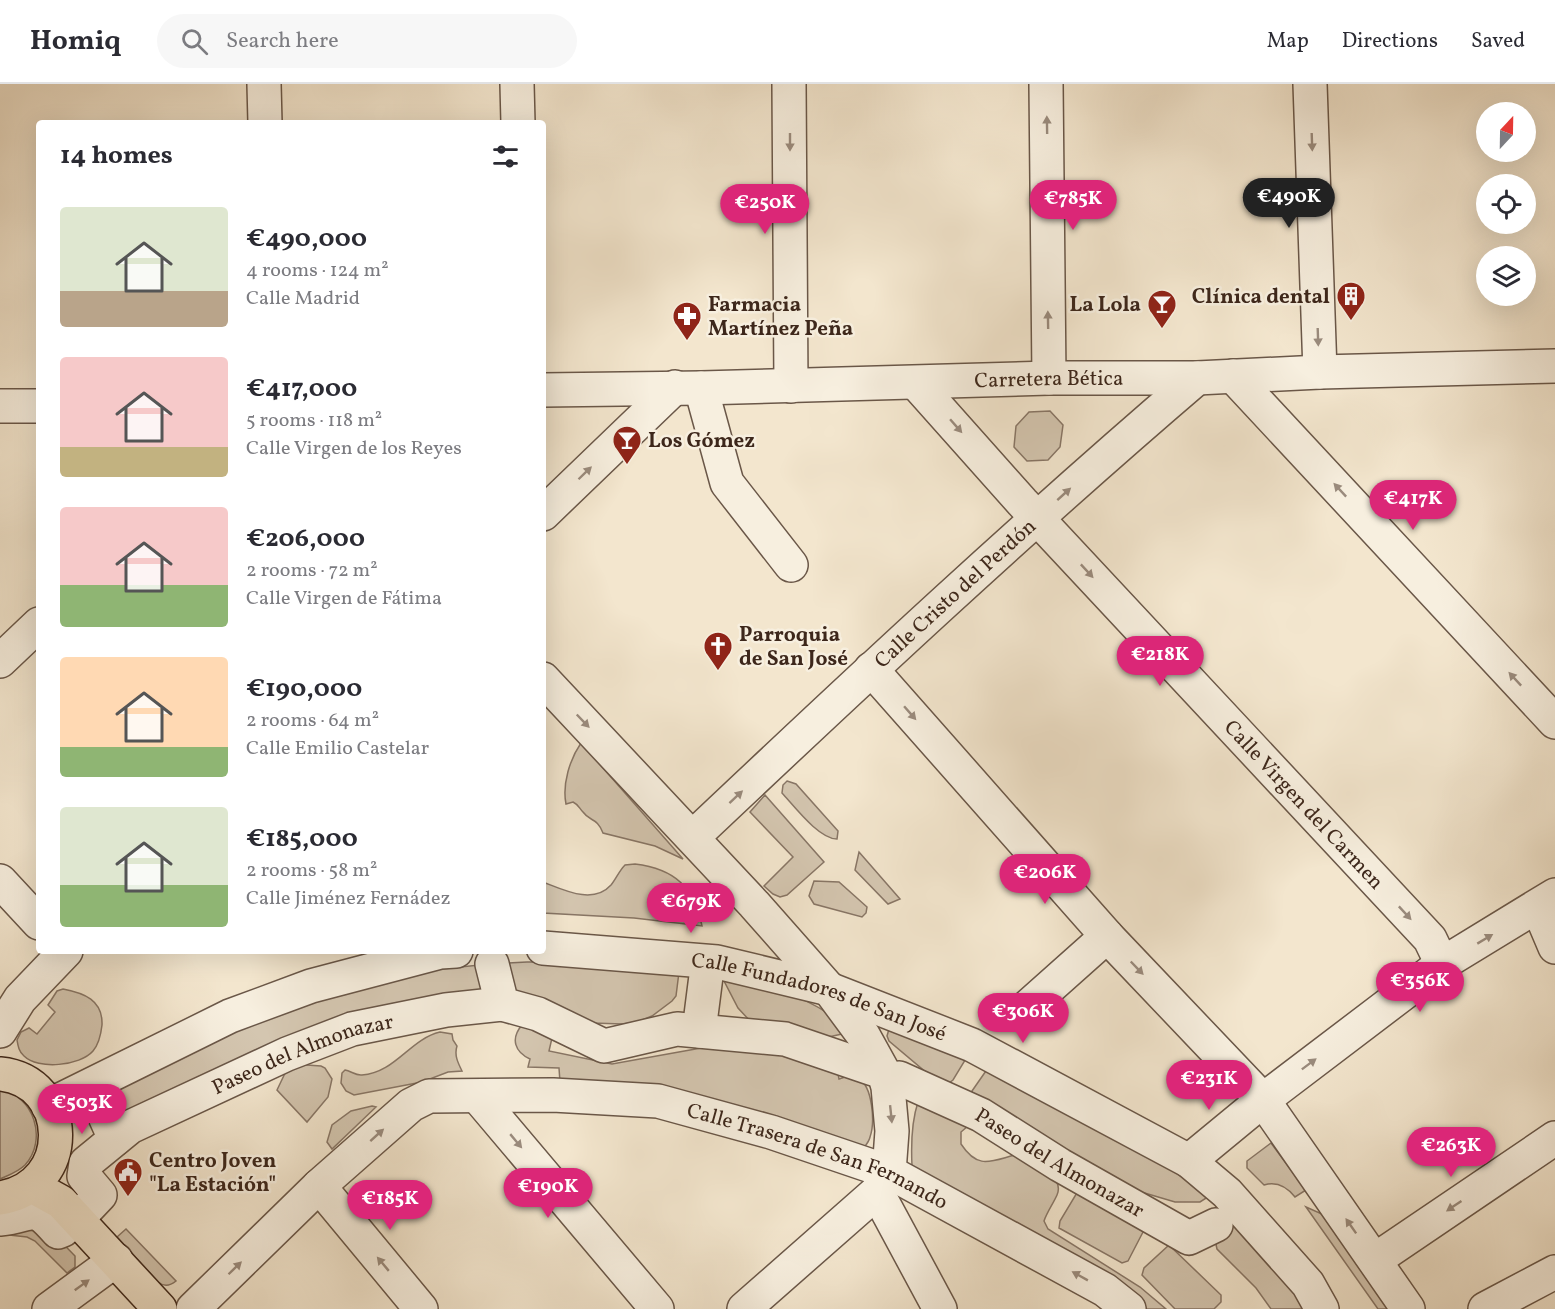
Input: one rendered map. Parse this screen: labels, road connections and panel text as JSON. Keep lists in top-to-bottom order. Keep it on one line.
{"streets":{"street":["Carretera Bética","Calle Cristo del Perdón","Calle Virgen del Carmen","Calle Fundadores de San José","Paseo del Almonazar","Calle Trasera de San Fernando"]},"crossings":[["Carretera Bética","Calle Cristo del Perdón"],["Carretera Bética","Calle Virgen del Carmen"],["Calle Cristo del Perdón","Calle Virgen del Carmen"]],"one_way":["Calle Cristo del Perdón"],"places":{"building":["Clínica dental"],"bar":["La Lola","Los Gómez"],"pharmacy":["Farmacia Martínez Peña"],"church":["Parroquia de San José"],"public building":["Centro Joven \"La Estación\""]},"north":"top","page":{"header":"Homiq","search":"Search here","nav":["Map","Directions","Saved"],"heading":"14 homes","price":["€490K","€785K","€250K","€417K","€218K","€206K","€679K","€356K","€306K","€231K","€503K","€263K","€190K","€185K"],"list":[{"name":"€490,000","note":"4 rooms · 124 m² · Calle Madrid"},{"name":"€417,000","note":"5 rooms · 118 m² · Calle Virgen de los Reyes"},{"name":"€206,000","note":"2 rooms · 72 m² · Calle Virgen de Fátima"},{"name":"€190,000","note":"2 rooms · 64 m² · Calle Emilio Castelar"},{"name":"€185,000","note":"2 rooms · 58 m² · Calle Jiménez Fernádez"}]}}
